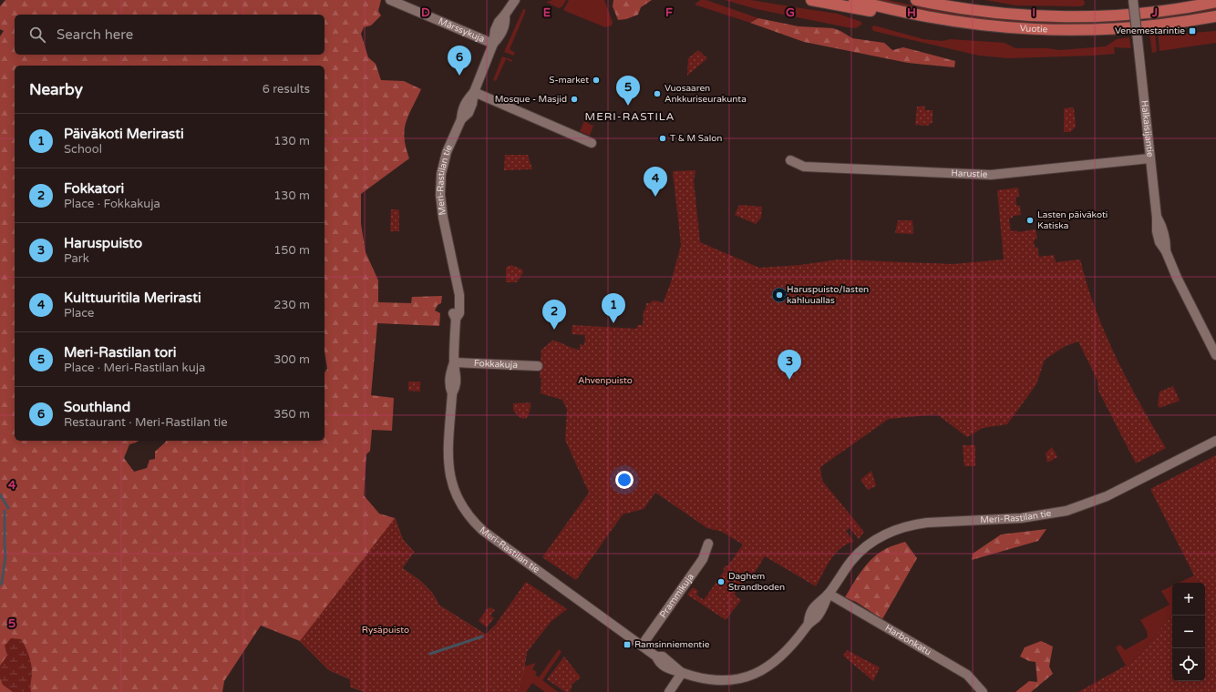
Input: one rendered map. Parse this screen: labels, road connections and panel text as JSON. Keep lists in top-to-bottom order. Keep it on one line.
{"streets":{"main road":["Vuotie"],"street":["Märssykuja","Halkaisijantie","Harustie","Meri-Rastilan tie","Fokkakuja","Prammikuja","Harbonkatu"]},"crossings":[["Märssykuja","Meri-Rastilan tie"],["Halkaisijantie","Harustie"],["Meri-Rastilan tie","Fokkakuja"],["Meri-Rastilan tie","Prammikuja"],["Meri-Rastilan tie","Harbonkatu"]],"districts":["MERI-RASTILA"],"parks":["Ahvenpuisto","Rysäpuisto"],"places":{"transit":["Venemestarintie","Ramsinniementie"],"other":["S-market","Vuosaaren Ankkuriseurakunta","Mosque - Masjid","T & M Salon","Lasten päiväkoti Katiska","Haruspuisto/lasten kahluuallas","Daghem Strandboden"]},"page":{"search":"Search here","pins":["6","5","4","1","2","3"],"heading":["Nearby","6 results"],"list":[{"mark":"1","name":"Päiväkoti Merirasti","note":"School","value":"130 m"},{"mark":"2","name":"Fokkatori","note":"Place · Fokkakuja","value":"130 m"},{"mark":"3","name":"Haruspuisto","note":"Park","value":"150 m"},{"mark":"4","name":"Kulttuuritila Merirasti","note":"Place","value":"230 m"},{"mark":"5","name":"Meri-Rastilan tori","note":"Place · Meri-Rastilan kuja","value":"300 m"},{"mark":"6","name":"Southland","note":"Restaurant · Meri-Rastilan tie","value":"350 m"}],"map_buttons":["+","−"]},"grid":{"columns":["D","E","F","G","H","I","J"],"rows":["4","5"]}}
